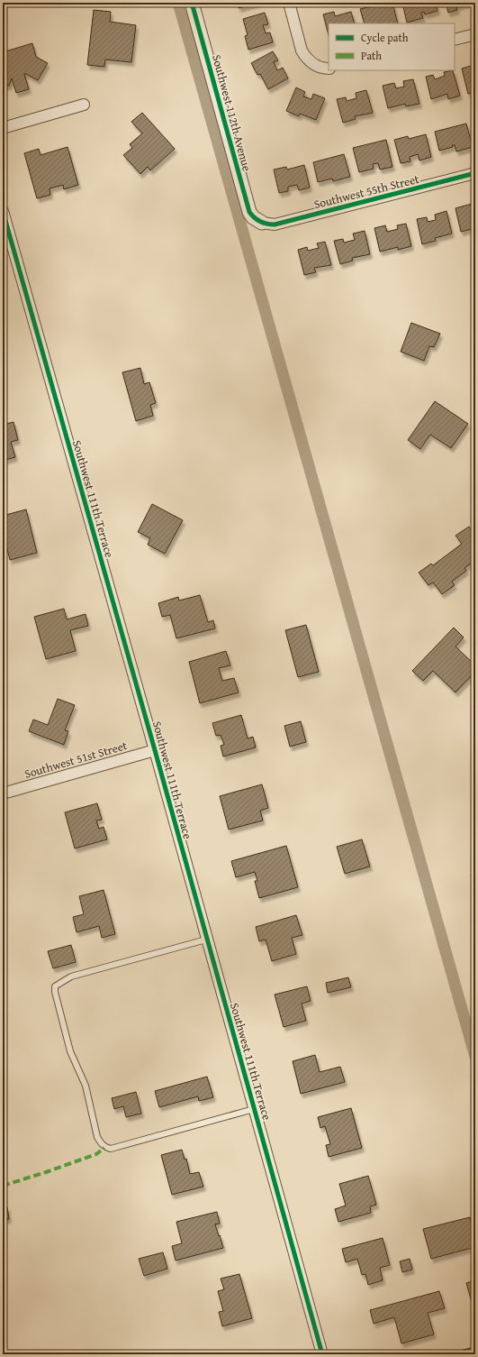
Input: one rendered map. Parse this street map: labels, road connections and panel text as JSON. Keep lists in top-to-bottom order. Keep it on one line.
{"streets":{"street":["Southwest 112th Avenue","Southwest 55th Street","Southwest 111th Terrace","Southwest 51st Street"]},"crossings":[["Southwest 112th Avenue","Southwest 55th Street"],["Southwest 111th Terrace","Southwest 51st Street"]],"legend":["Cycle path","Path"]}
